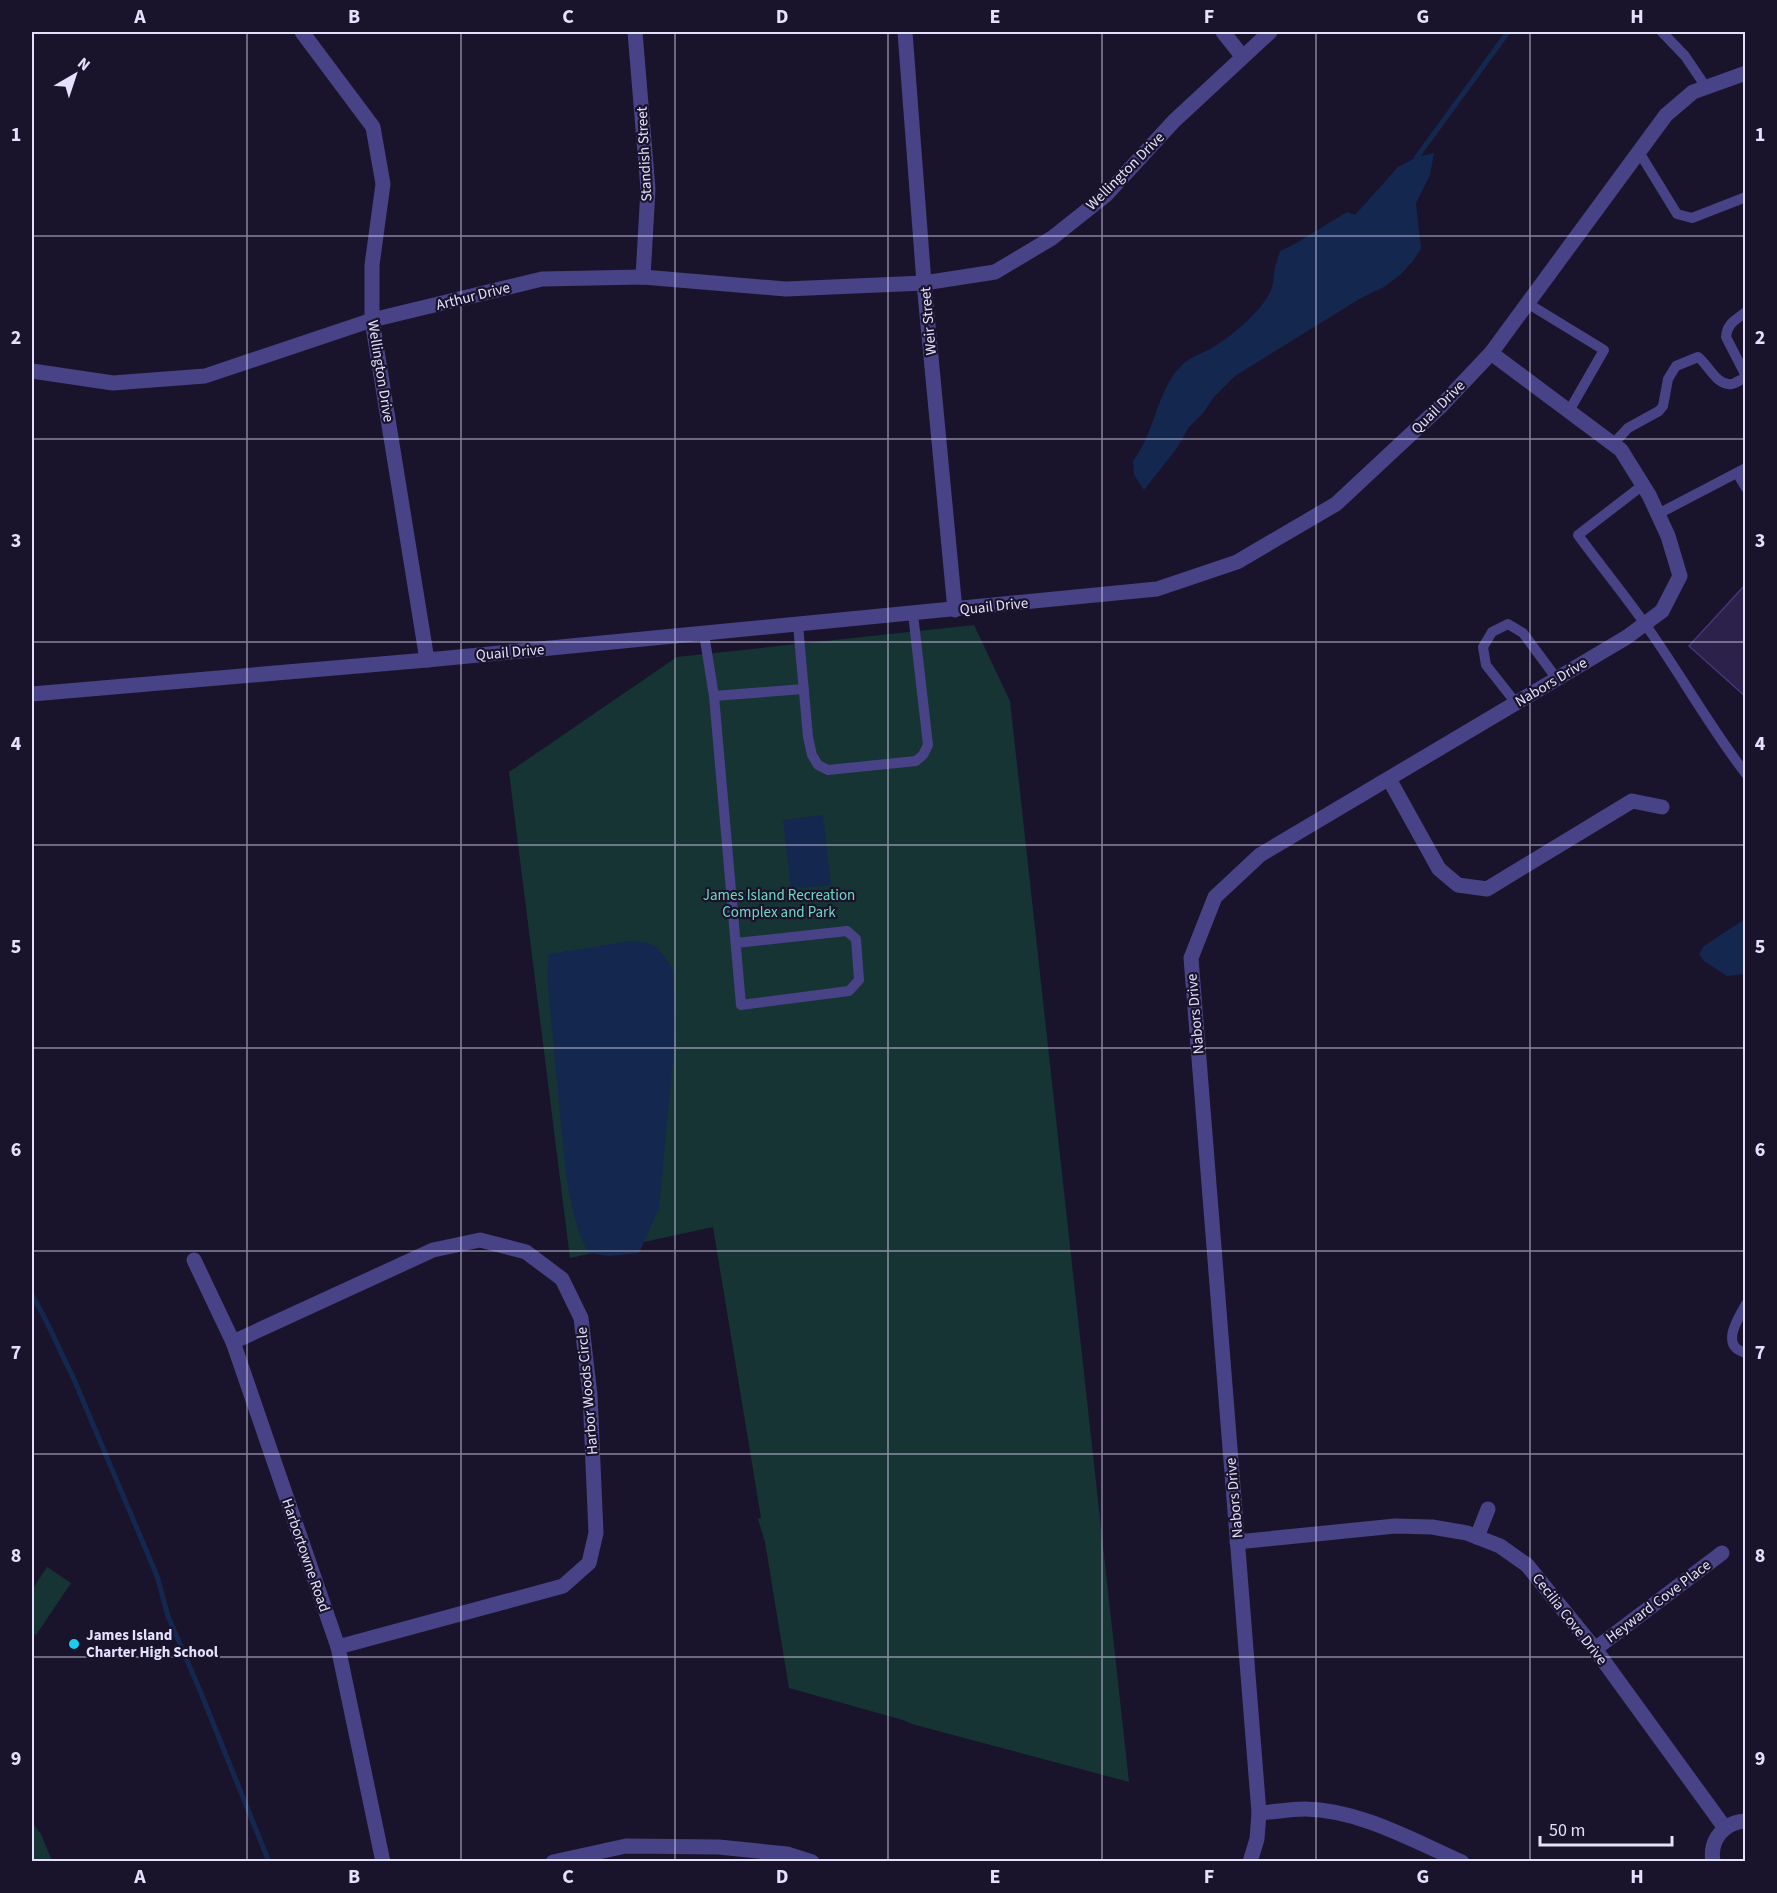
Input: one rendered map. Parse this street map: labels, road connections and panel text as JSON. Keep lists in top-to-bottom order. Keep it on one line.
{"streets":{"street":["Standish Street","Wellington Drive","Arthur Drive","Weir Street","Quail Drive","Nabors Drive","Harbor Woods Circle","Harbortowne Road","Heyward Cove Place","Cecilia Cove Drive"]},"crossings":[["Standish Street","Arthur Drive"],["Wellington Drive","Arthur Drive"],["Wellington Drive","Weir Street"],["Wellington Drive","Quail Drive"],["Arthur Drive","Weir Street"],["Weir Street","Quail Drive"],["Quail Drive","Nabors Drive"],["Nabors Drive","Cecilia Cove Drive"],["Harbor Woods Circle","Harbortowne Road"],["Heyward Cove Place","Cecilia Cove Drive"]],"parks":["James Island Recreation Complex and Park"],"places":["James Island Charter High School"],"scale_bar":"50 m","north":"top right","grid":{"columns":["A","B","C","D","E","F","G","H"],"rows":["1","2","3","4","5","6","7","8","9"]}}
